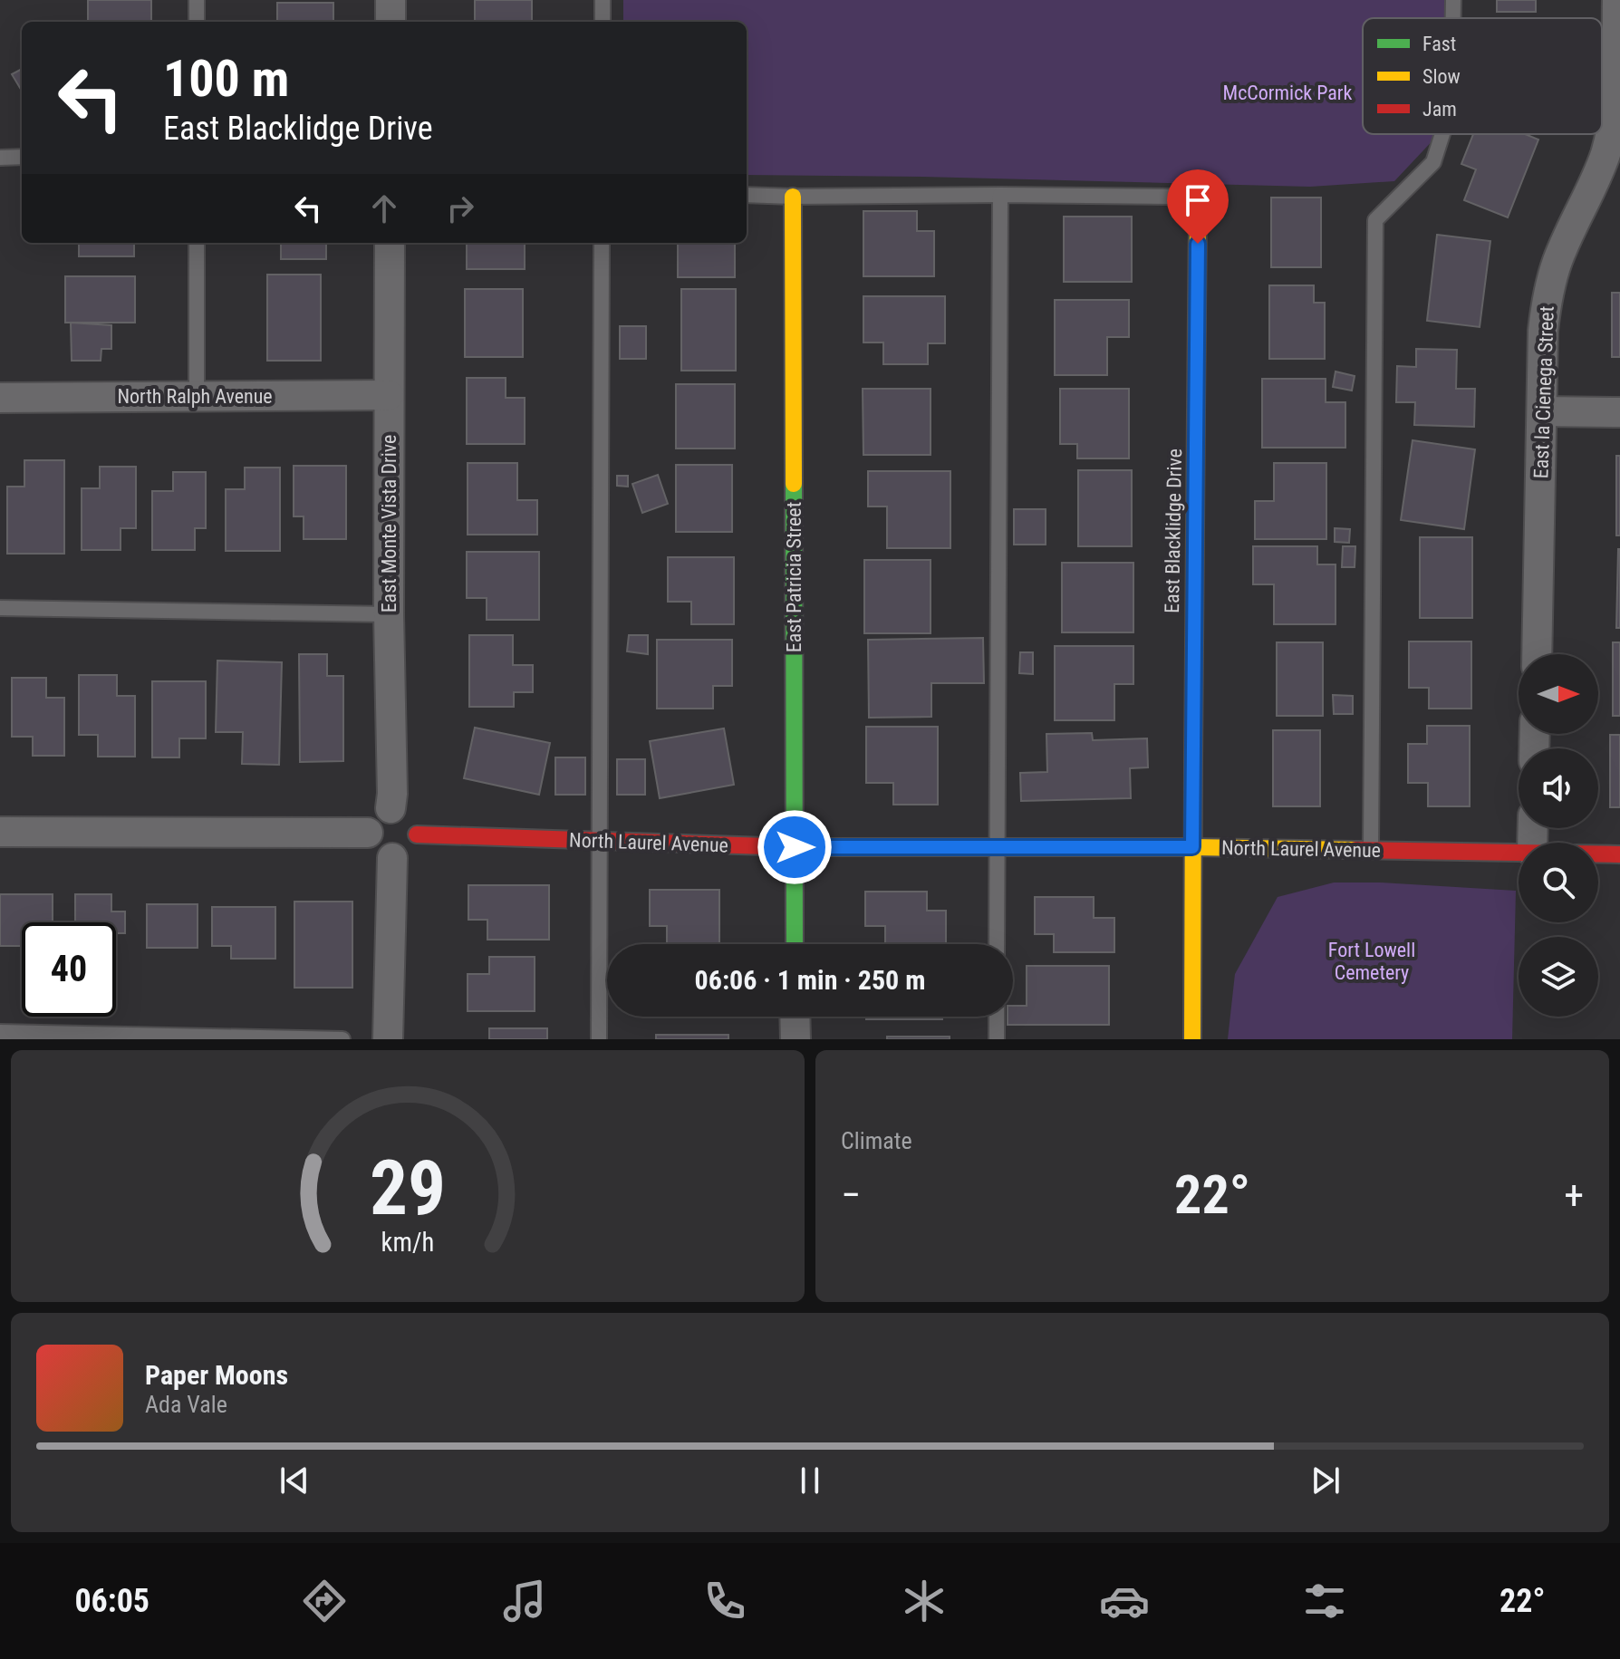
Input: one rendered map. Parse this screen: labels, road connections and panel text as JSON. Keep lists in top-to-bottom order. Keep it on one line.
{"streets":{"street":["East la Cienega Street","North Ralph Avenue","East Monte Vista Drive","East Blacklidge Drive","East Patricia Street","North Laurel Avenue"]},"crossings":[["North Ralph Avenue","East Monte Vista Drive"],["East Monte Vista Drive","North Laurel Avenue"],["East Blacklidge Drive","North Laurel Avenue"],["East Patricia Street","North Laurel Avenue"]],"parks":["McCormick Park","Fort Lowell Cemetery"],"legend":["Fast","Slow","Jam"],"north":"right","page":{"turn":["100 m","East Blacklidge Drive"],"limit":"40","trip":"06:06 · 1 min · 250 m","tile":"Climate","heat":["−","22°","+"],"song":["Paper Moons","Ada Vale"],"tabs":["06:05","22°"],"gauge":["29","km/h"]}}
